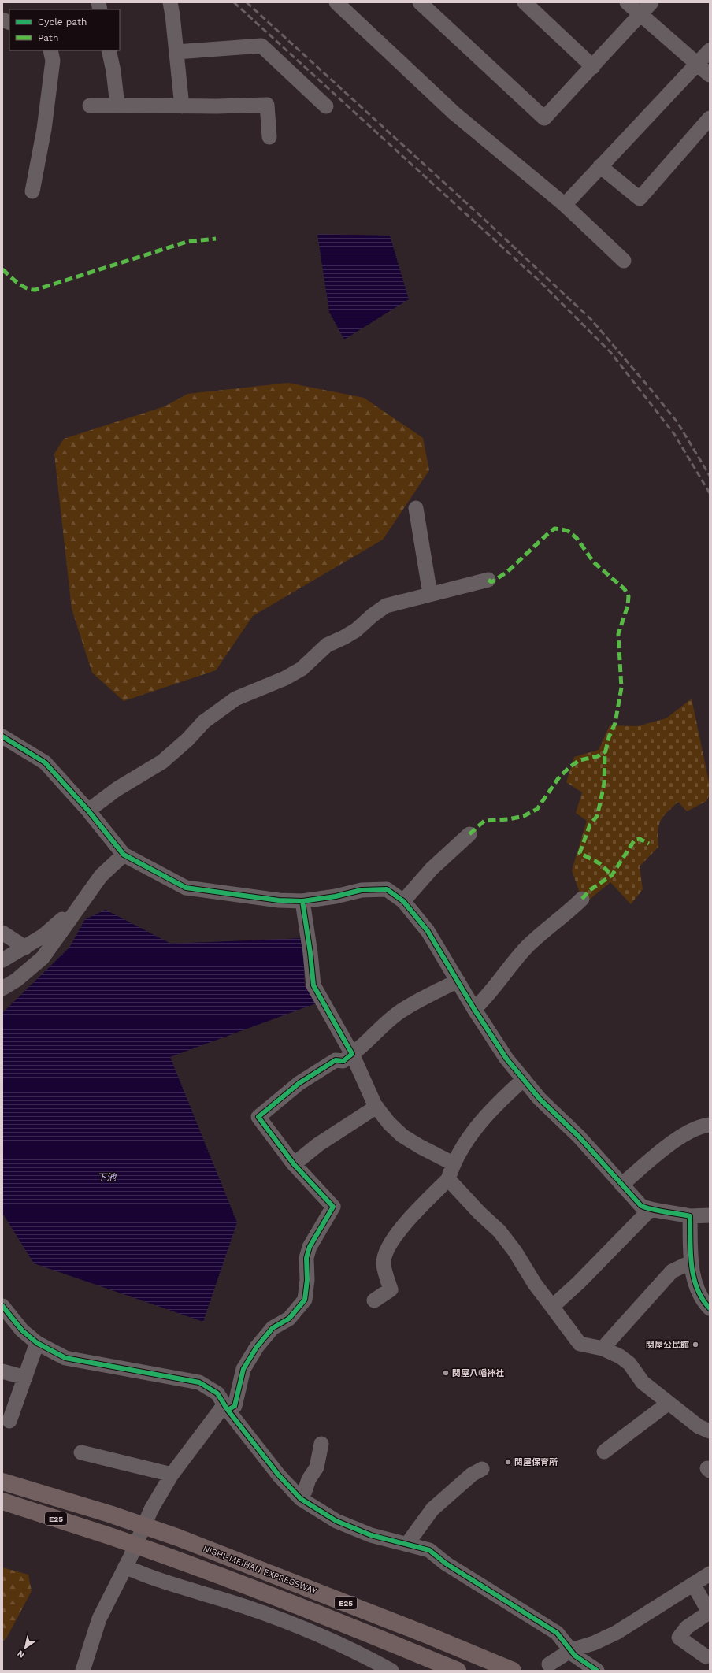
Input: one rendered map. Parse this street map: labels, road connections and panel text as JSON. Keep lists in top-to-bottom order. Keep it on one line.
{"streets":{"highway":["E25","NISHI-MEIHAN EXPRESSWAY"]},"water":["下池"],"places":["関屋公民館","関屋八幡神社","関屋保育所"],"legend":["Cycle path","Path"],"north":"bottom left"}
